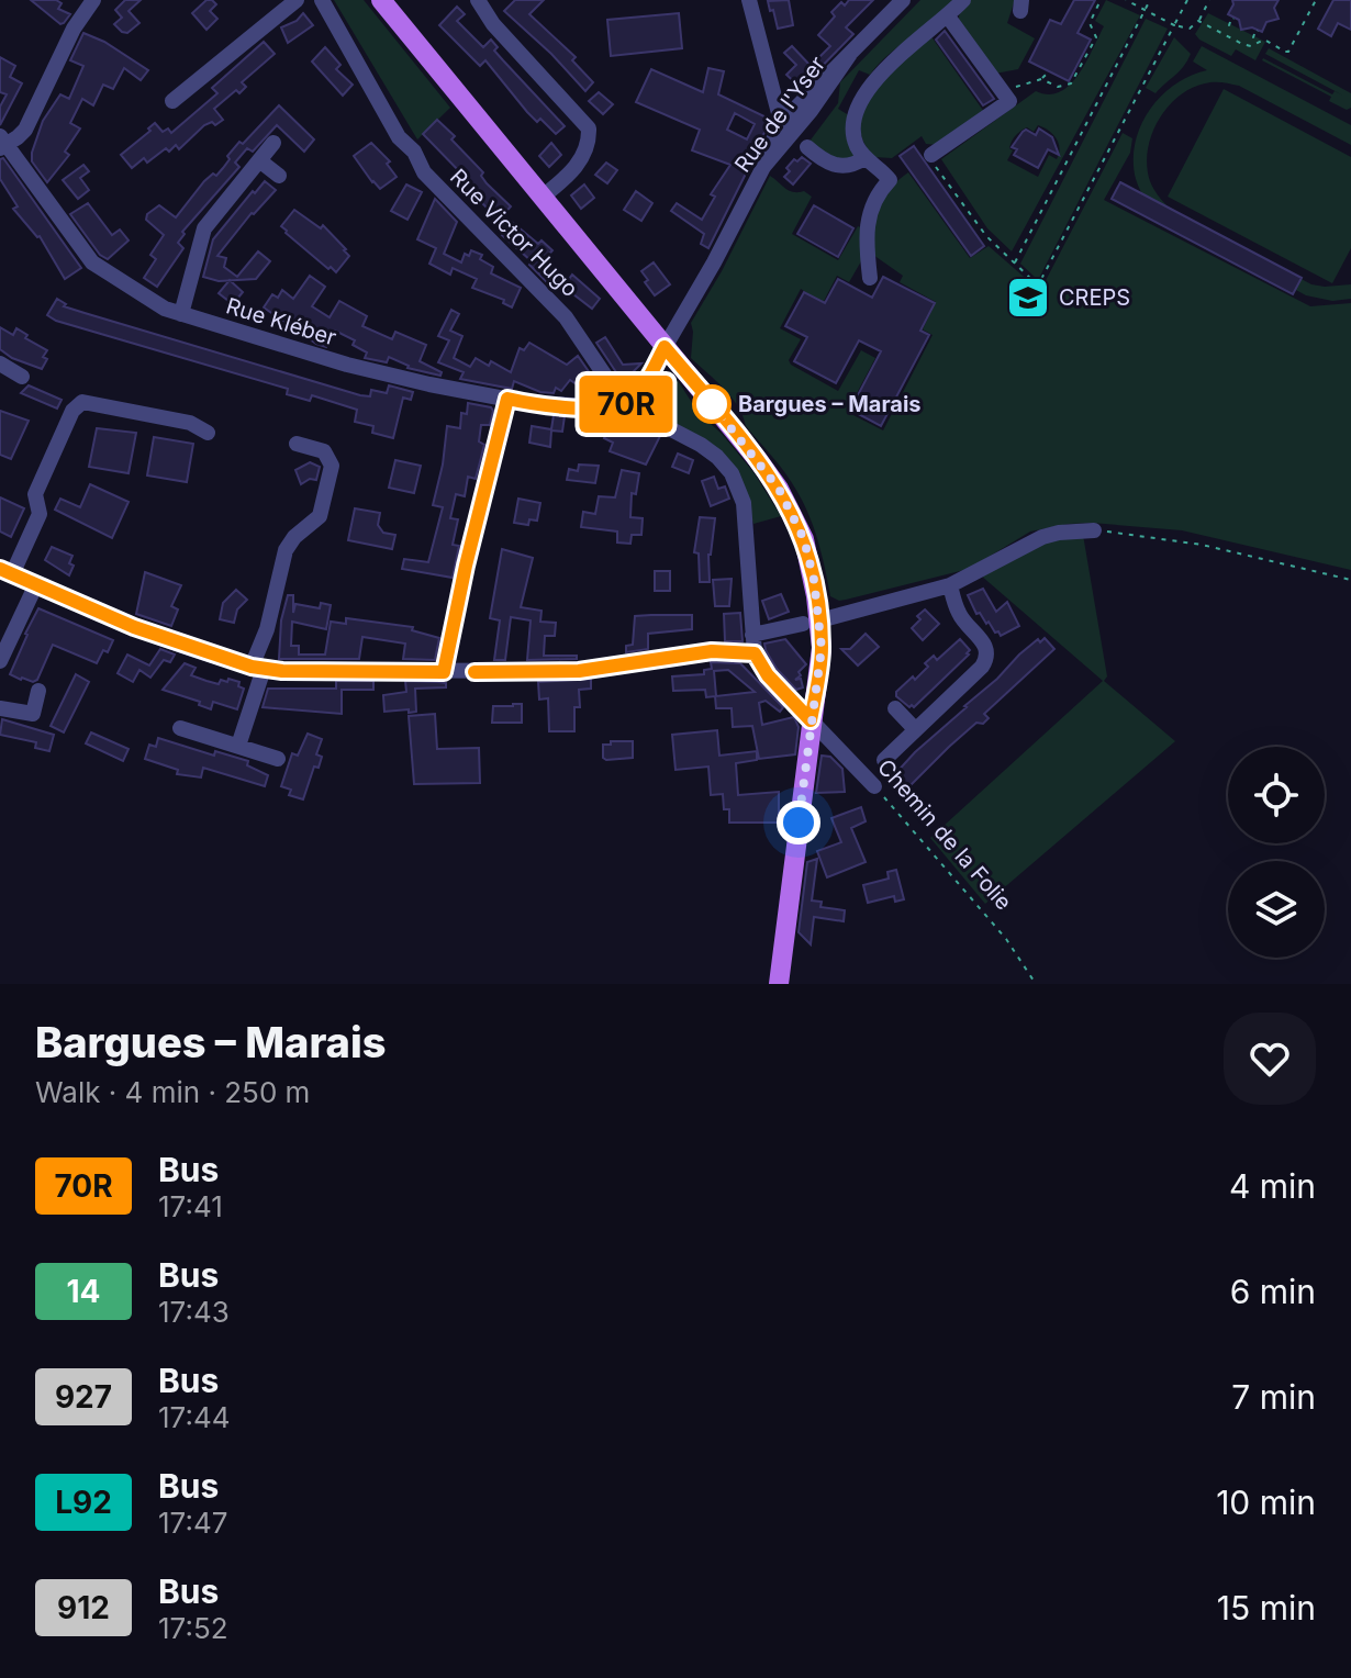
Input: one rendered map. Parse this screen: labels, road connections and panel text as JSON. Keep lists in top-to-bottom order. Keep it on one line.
{"streets":{"street":["Rue de l'Yser","Rue Victor Hugo","Rue Kléber","Chemin de la Folie"]},"crossings":[["Rue de l'Yser","Rue Victor Hugo"],["Rue de l'Yser","Rue Kléber"],["Rue Victor Hugo","Rue Kléber"]],"places":{"school or university":["CREPS"],"other":["Bargues – Marais"]},"lines":["bus line 70R"],"page":{"on_map":"70R","heading":["Bargues – Marais","Walk · 4 min · 250 m"],"list":[{"mark":"70R","name":"Bus","note":"17:41","value":"4 min"},{"mark":"14","name":"Bus","note":"17:43","value":"6 min"},{"mark":"927","name":"Bus","note":"17:44","value":"7 min"},{"mark":"L92","name":"Bus","note":"17:47","value":"10 min"},{"mark":"912","name":"Bus","note":"17:52","value":"15 min"}]}}
